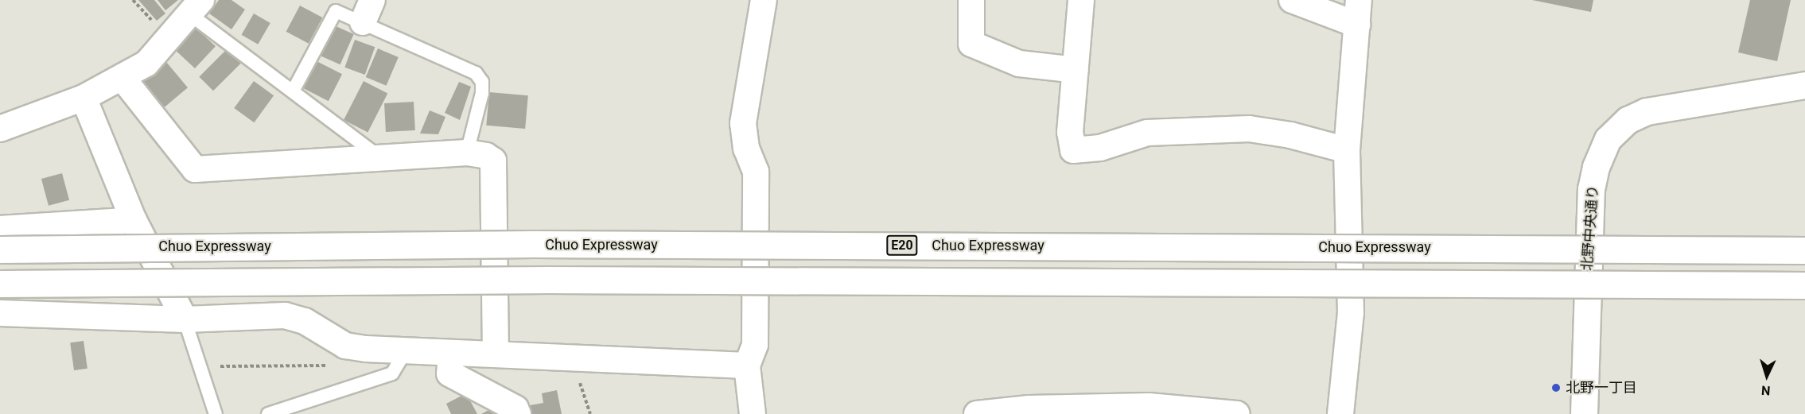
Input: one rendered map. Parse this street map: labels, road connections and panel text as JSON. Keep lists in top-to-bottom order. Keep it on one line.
{"streets":{"main road":["北野中央通り","Chuo Expressway","E20"]},"places":["北野一丁目"],"north":"bottom"}
